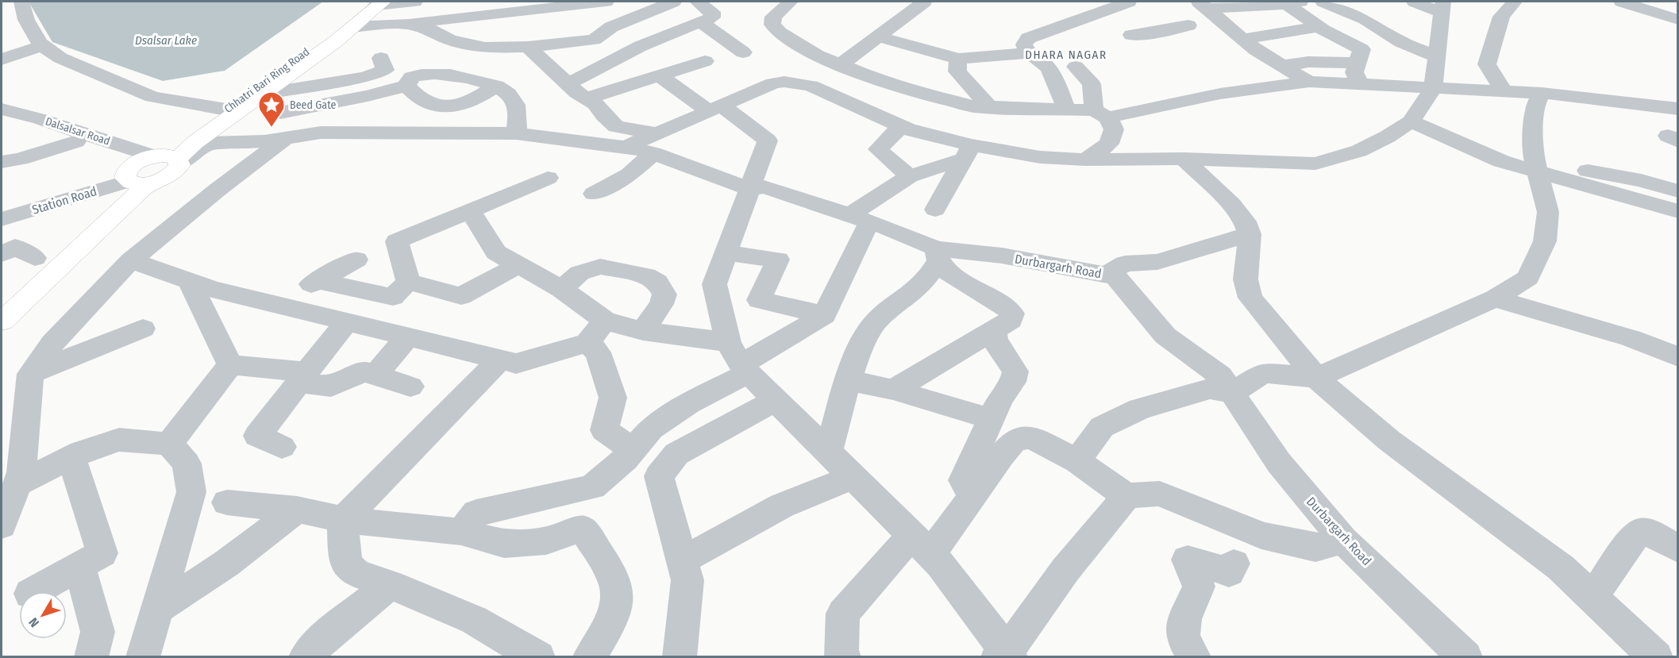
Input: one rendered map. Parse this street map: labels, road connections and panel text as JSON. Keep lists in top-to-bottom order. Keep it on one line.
{"streets":{"highway":["Chhatri Bari Ring Road"],"street":["Dalsalsar Road","Station Road","Durbargarh Road"]},"crossings":[["Chhatri Bari Ring Road","Dalsalsar Road"],["Dalsalsar Road","Station Road"]],"districts":["DHARA NAGAR"],"water":["Dsalsar Lake"],"places":{"place":["Beed Gate"]},"north":"bottom left"}
